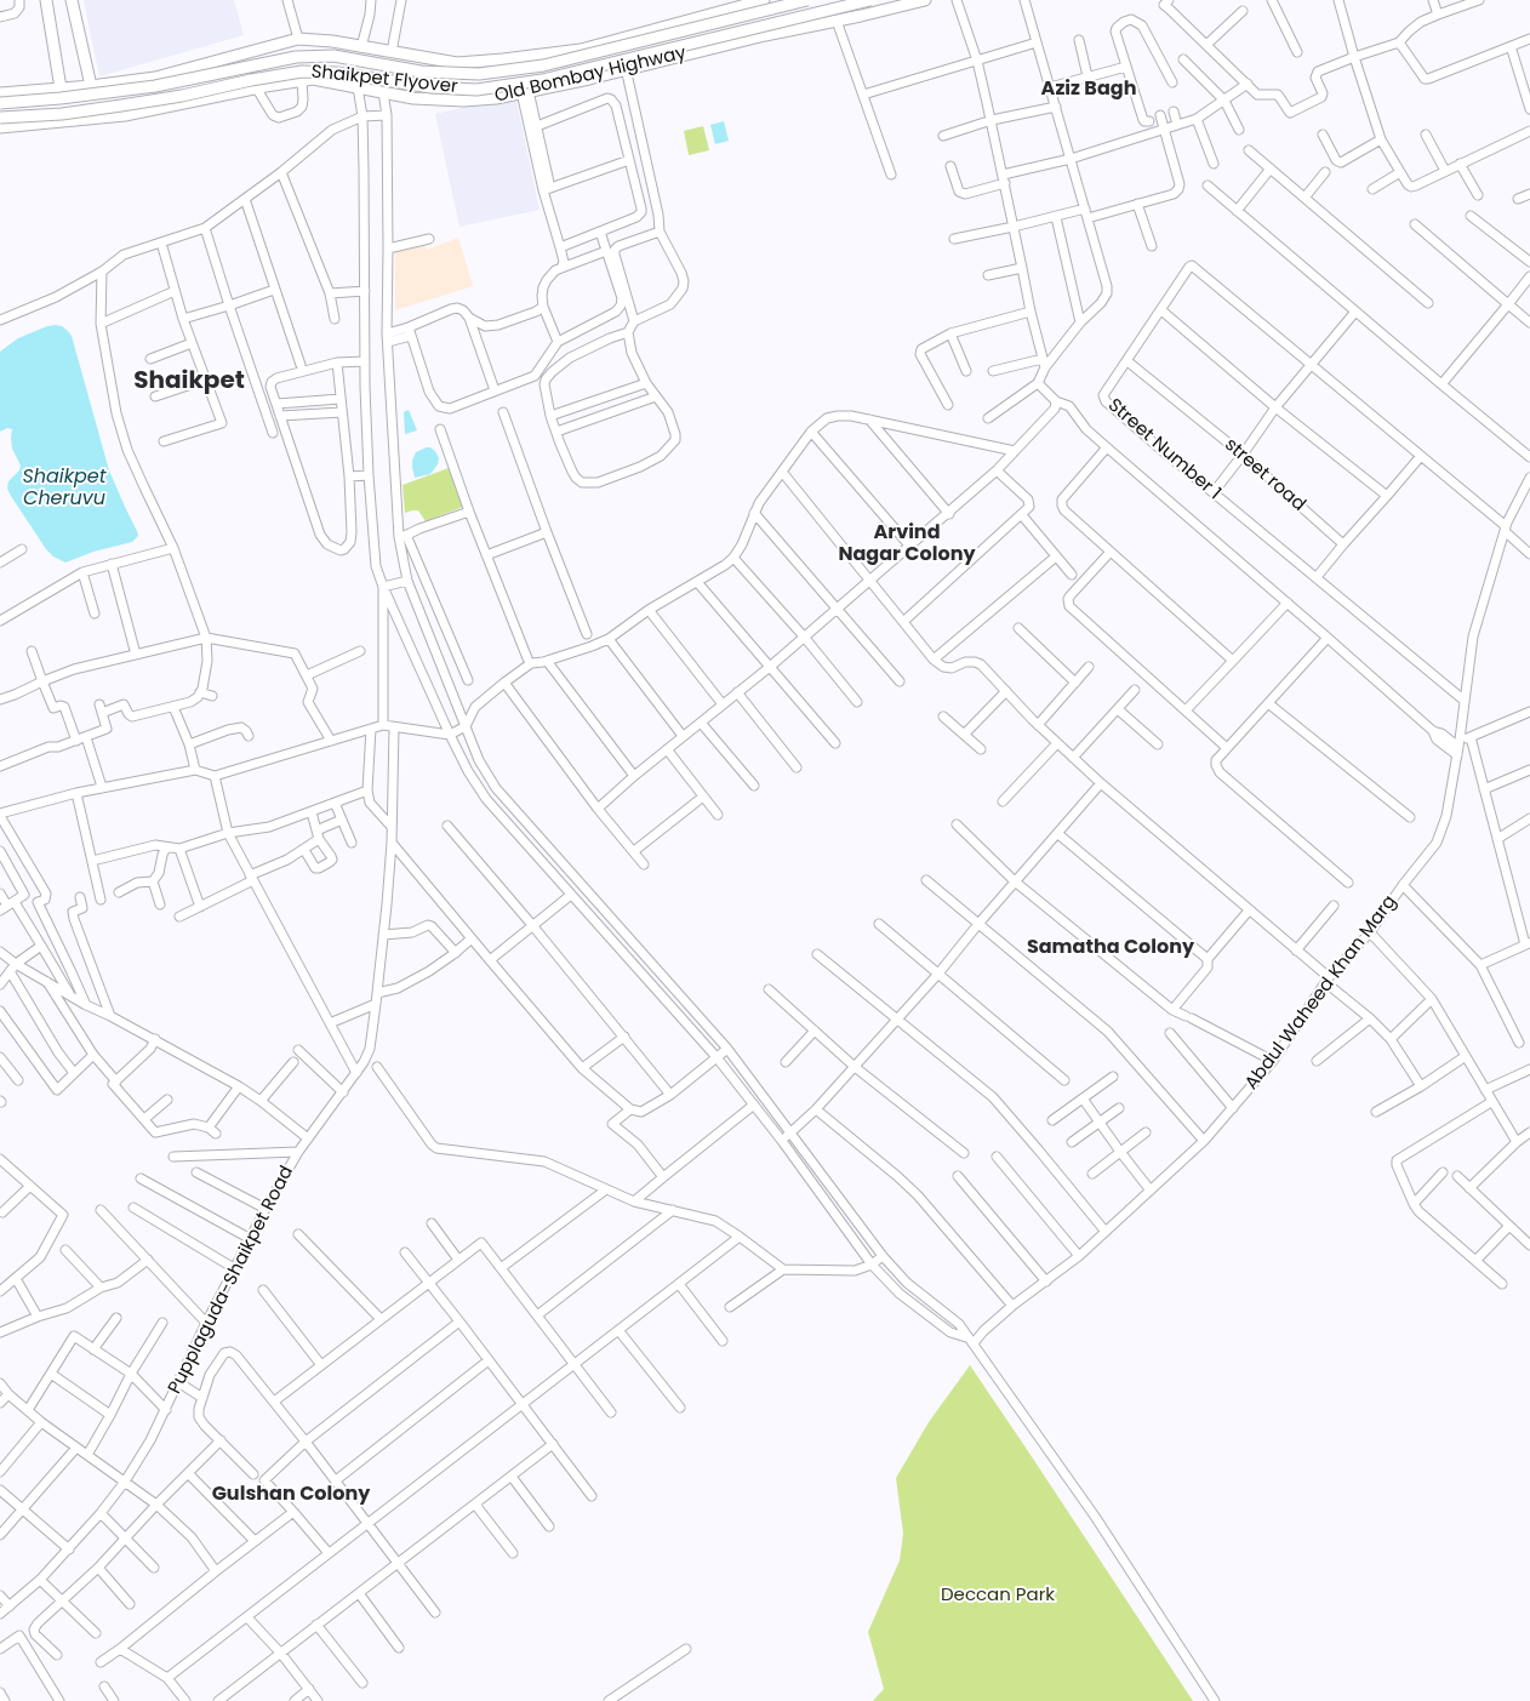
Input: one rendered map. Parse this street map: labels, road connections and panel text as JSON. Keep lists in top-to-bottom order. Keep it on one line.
{"streets":{"main road":["Old Bombay Highway","Shaikpet Flyover"],"street":["Street Number 1","street road","Abdul Waheed Khan Marg","Pupplaguda-Shaikpet Road"]},"crossings":[["Street Number 1","street road"],["Street Number 1","Abdul Waheed Khan Marg"]],"districts":["Aziz Bagh","Shaikpet","Arvind Nagar Colony","Samatha Colony","Gulshan Colony"],"water":["Shaikpet Cheruvu"],"parks":["Deccan Park"]}
